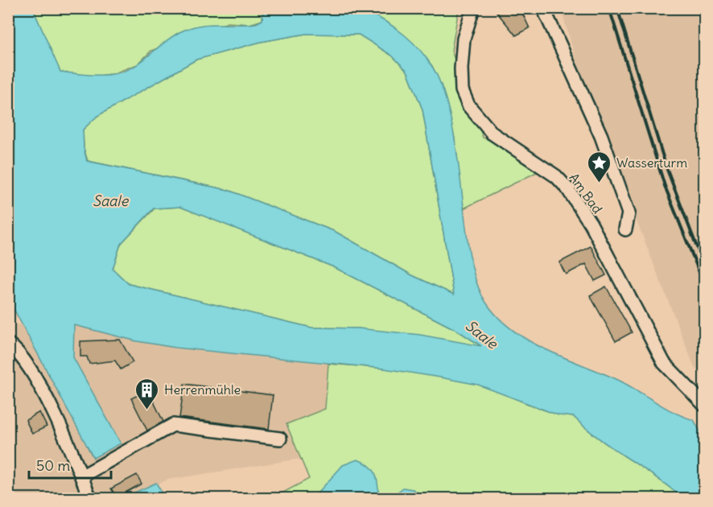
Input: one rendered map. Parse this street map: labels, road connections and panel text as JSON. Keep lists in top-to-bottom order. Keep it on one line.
{"streets":{"lane":["Am Bad"]},"water":["Saale"],"places":{"place":["Wasserturm"],"building":["Herrenmühle"]},"scale_bar":"50 m"}
